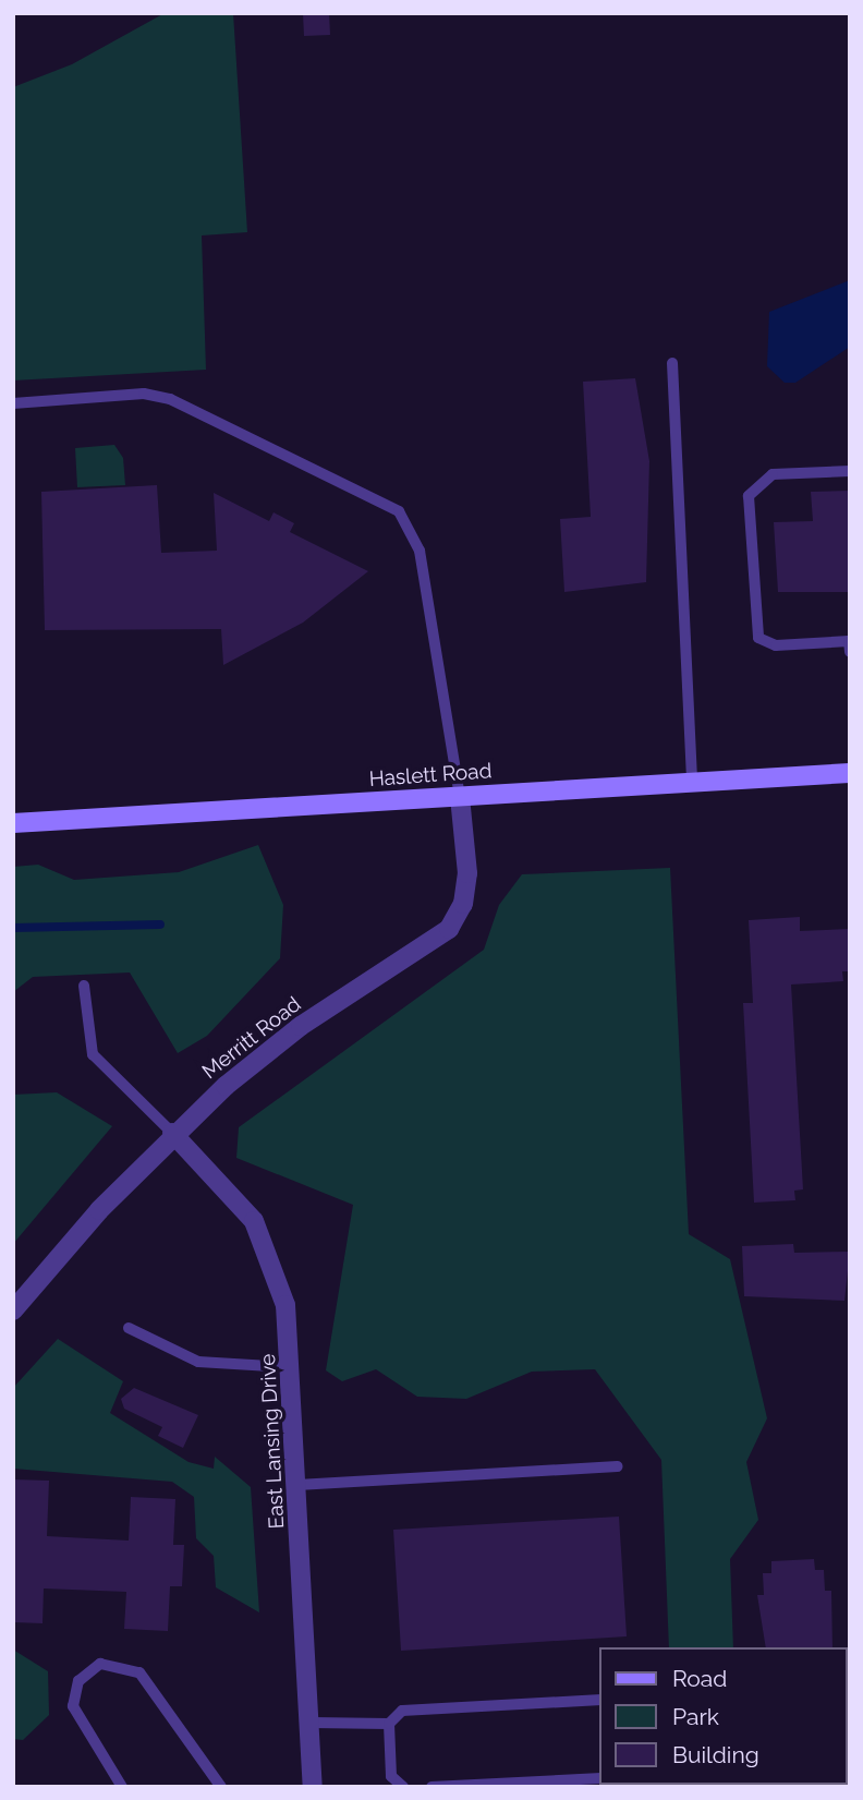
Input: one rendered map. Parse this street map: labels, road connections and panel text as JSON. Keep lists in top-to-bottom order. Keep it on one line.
{"streets":{"main road":["Haslett Road"],"street":["Merritt Road","East Lansing Drive"]},"crossings":[["Haslett Road","Merritt Road"],["Merritt Road","East Lansing Drive"]],"legend":["Road","Park","Building"]}
